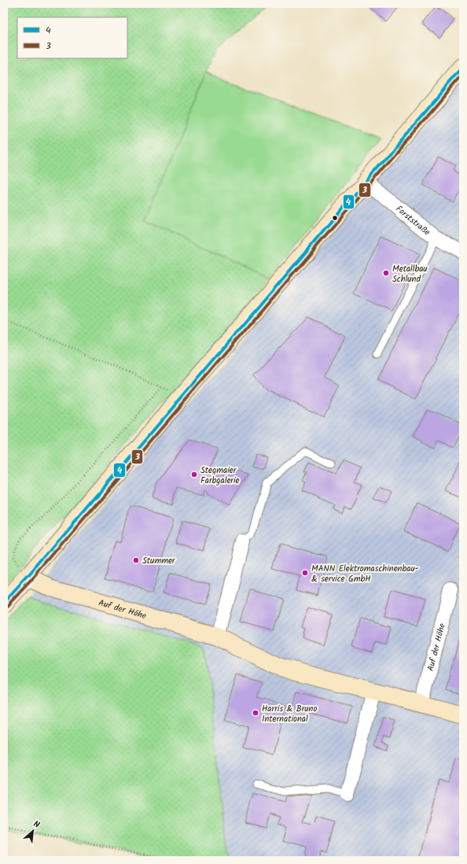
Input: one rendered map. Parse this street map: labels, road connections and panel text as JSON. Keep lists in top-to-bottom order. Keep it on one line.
{"streets":{"main road":["Auf der Höhe"],"street":["Forststraße"]},"places":["Metallbau Schlund","Stegmaier Farbgalerie","Stummer","MANN Elektromaschinenbau- & service GmbH","Harris & Bruno International"],"lines":["transit line 4","transit line 3"],"legend":["4","3"],"north":"top right"}
